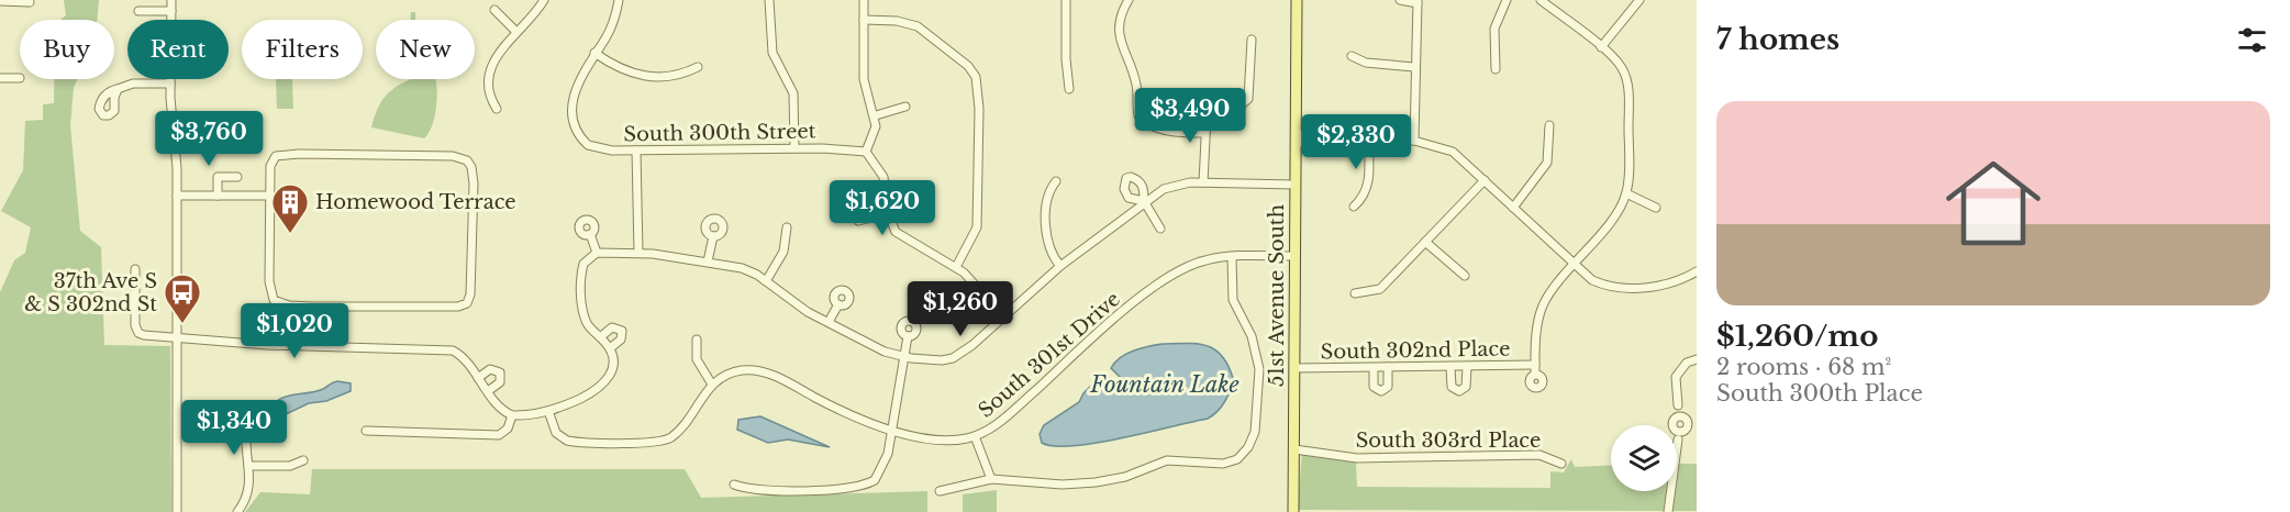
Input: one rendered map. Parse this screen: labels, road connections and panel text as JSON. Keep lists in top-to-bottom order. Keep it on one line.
{"streets":{"main road":["51st Avenue South"],"street":["South 300th Street","South 302nd Place","South 301st Drive","South 303rd Place"]},"crossings":[["51st Avenue South","South 302nd Place"],["51st Avenue South","South 301st Drive"],["51st Avenue South","South 303rd Place"]],"water":["Fountain Lake"],"places":{"building":["Homewood Terrace"],"bus stop":["37th Ave S & S 302nd St"]},"page":{"heading":"7 homes","chip":["Buy","Rent","Filters","New"],"list":[{"name":"$1,260/mo","note":"2 rooms · 68 m² · South 300th Place"}],"price":["$3,490","$3,760","$2,330","$1,620","$1,260","$1,020","$1,340"]}}
